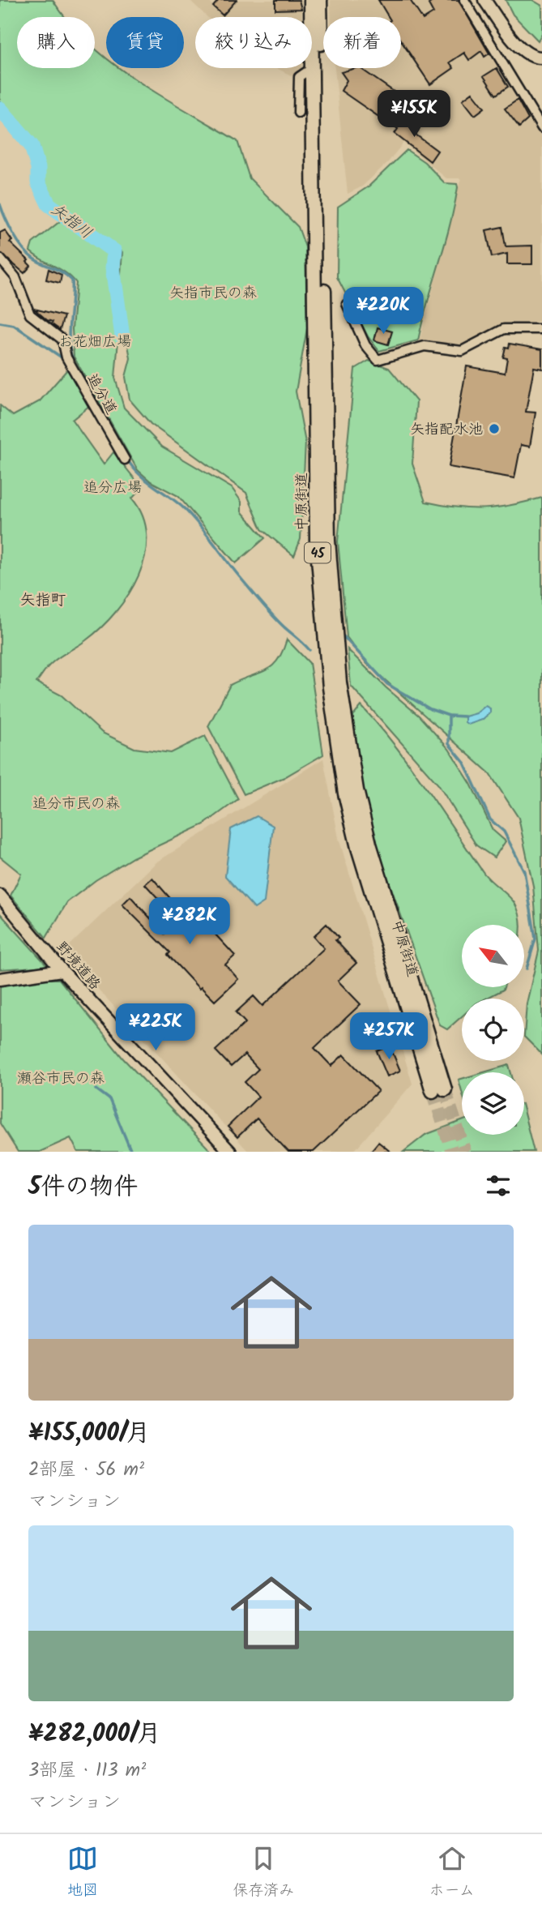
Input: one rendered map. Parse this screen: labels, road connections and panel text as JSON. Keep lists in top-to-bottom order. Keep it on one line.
{"streets":{"main road":["中原街道","45"],"street":["追分道","野境道路"]},"districts":["矢指町"],"water":["矢指川"],"parks":["矢指市民の森","お花畑広場","追分広場","追分市民の森","瀬谷市民の森"],"places":["矢指配水池"],"north":"top left","page":{"chip":["購入","賃貸","絞り込み","新着"],"price":["¥155K","¥220K","¥282K","¥225K","¥257K"],"heading":"5件の物件","list":[{"name":"¥155,000/月","note":"2部屋 · 56 m² · マンション"},{"name":"¥282,000/月","note":"3部屋 · 113 m² · マンション"}],"tabs":["地図","保存済み","ホーム"]}}
